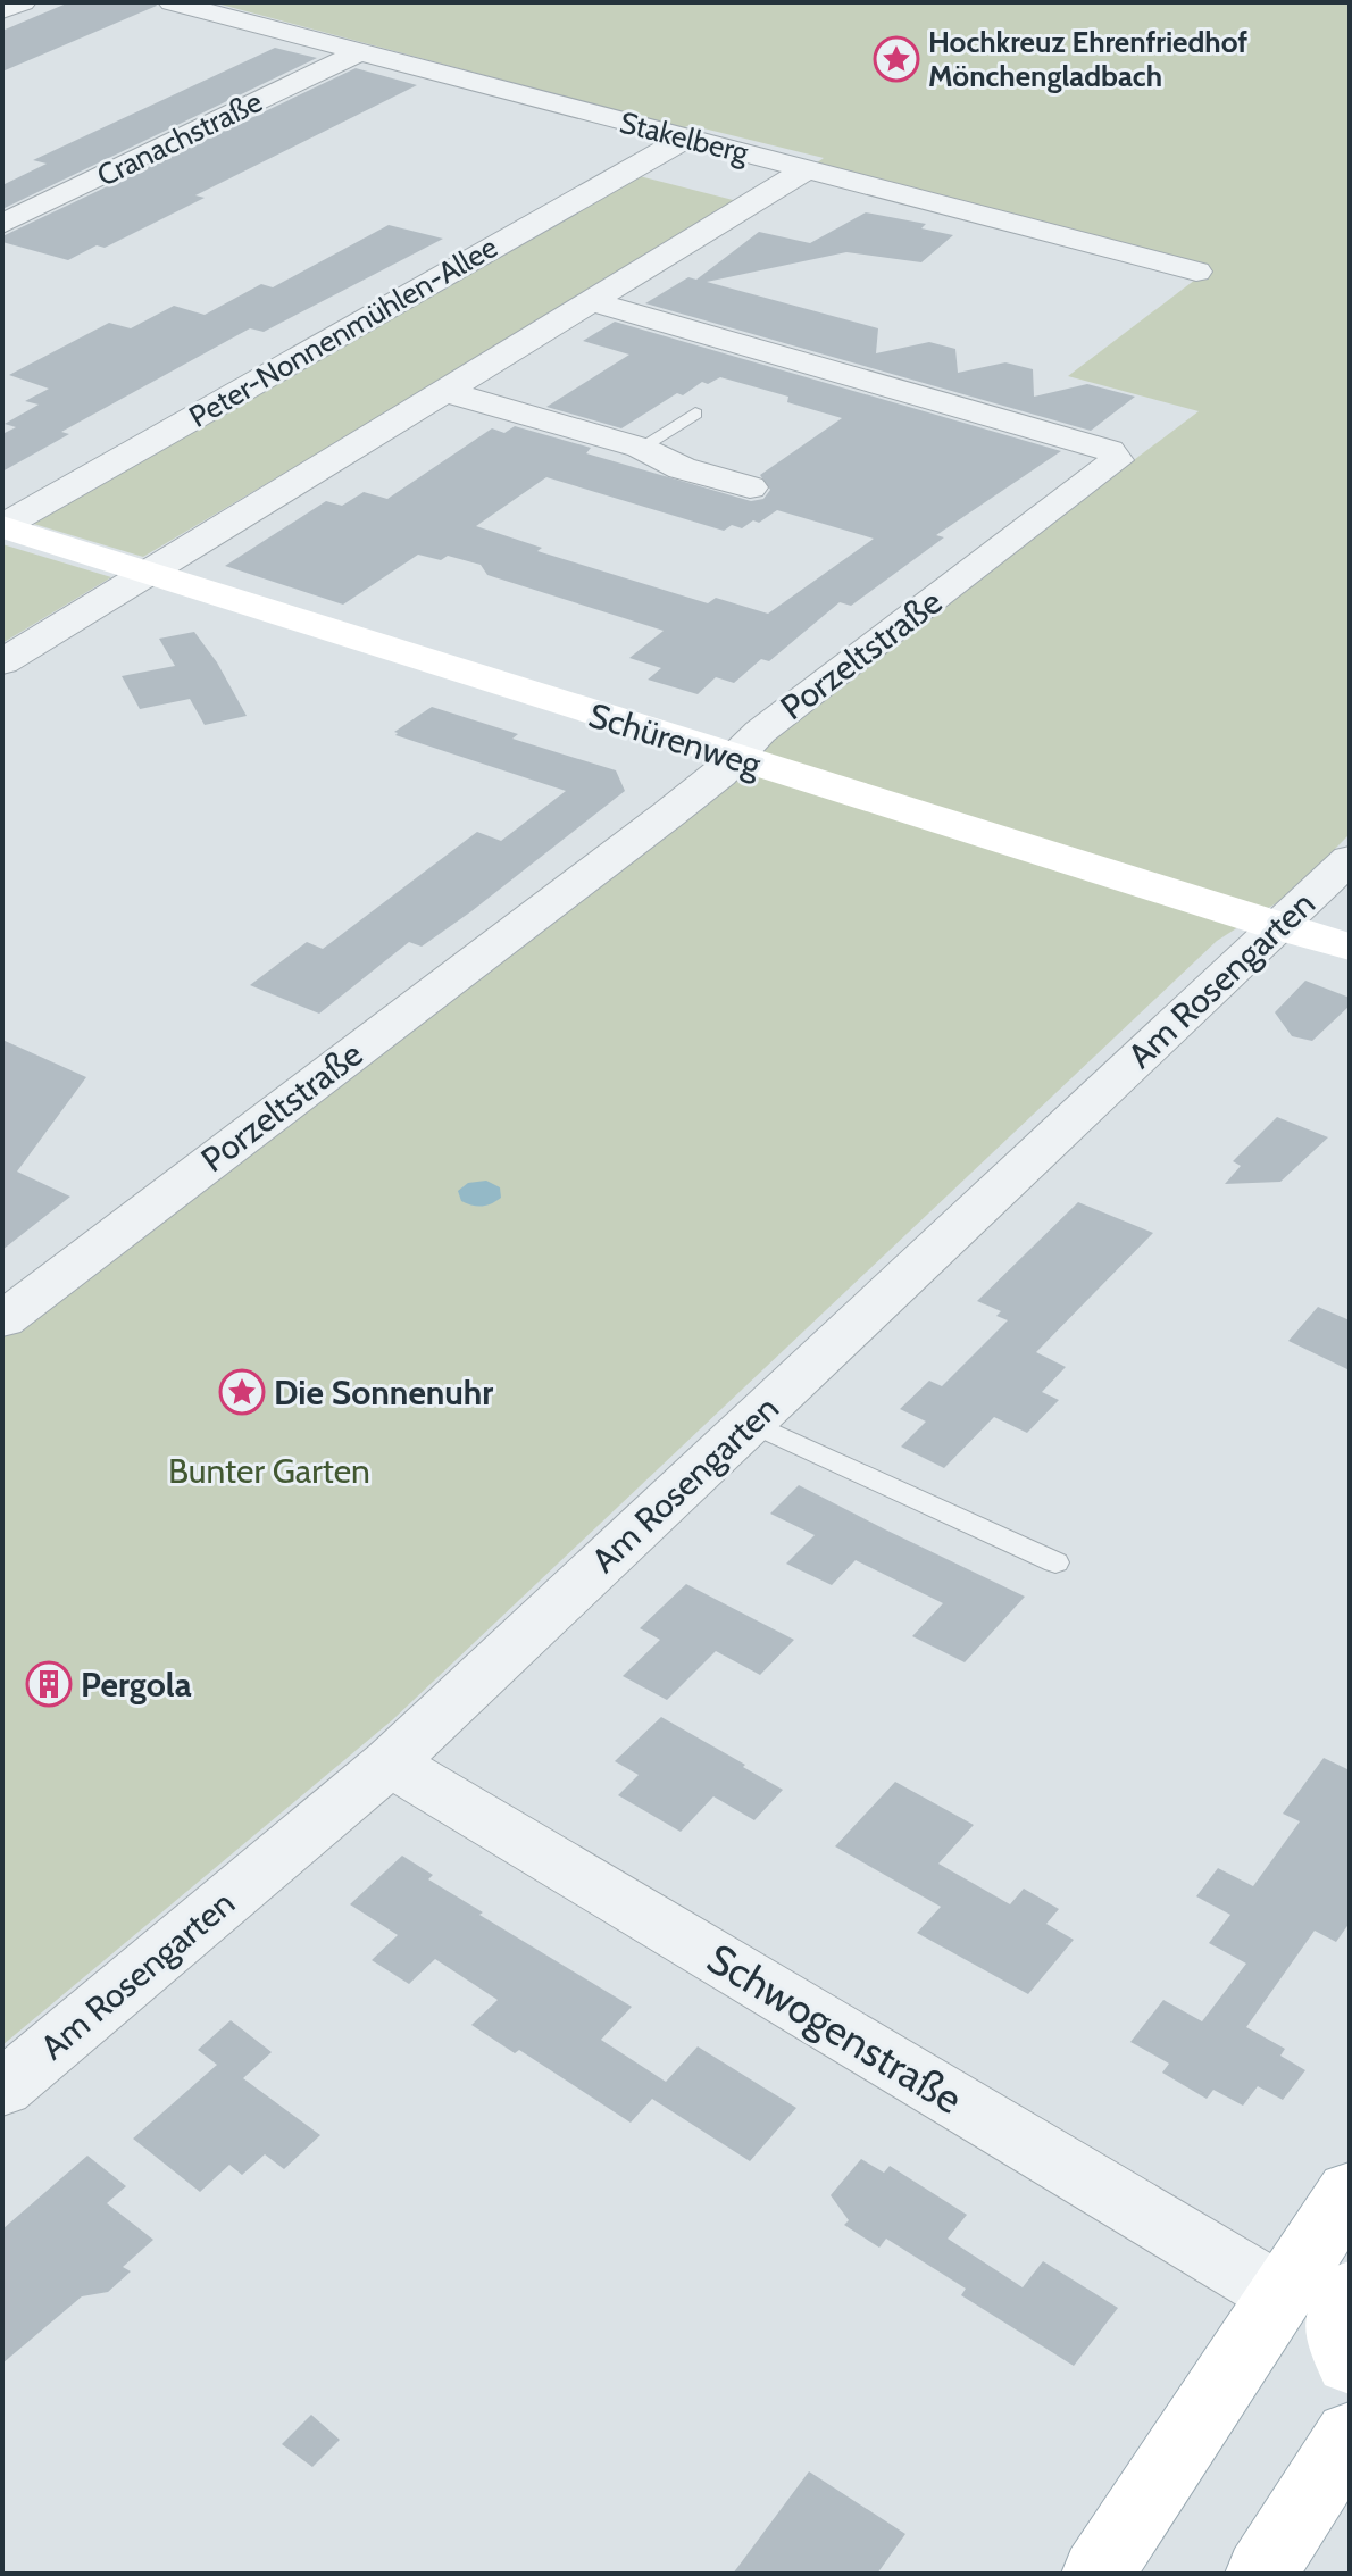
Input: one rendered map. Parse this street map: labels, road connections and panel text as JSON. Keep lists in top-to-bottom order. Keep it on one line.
{"streets":{"main road":["Schürenweg"],"street":["Stakelberg","Cranachstraße","Peter-Nonnenmühlen-Allee","Porzeltstraße","Am Rosengarten","Schwogenstraße"]},"crossings":[["Stakelberg","Cranachstraße"],["Stakelberg","Peter-Nonnenmühlen-Allee"],["Peter-Nonnenmühlen-Allee","Schürenweg"],["Porzeltstraße","Schürenweg"],["Schürenweg","Am Rosengarten"],["Am Rosengarten","Schwogenstraße"]],"parks":["Bunter Garten"],"places":{"place":["Hochkreuz Ehrenfriedhof Mönchengladbach","Die Sonnenuhr"],"building":["Pergola"]}}
